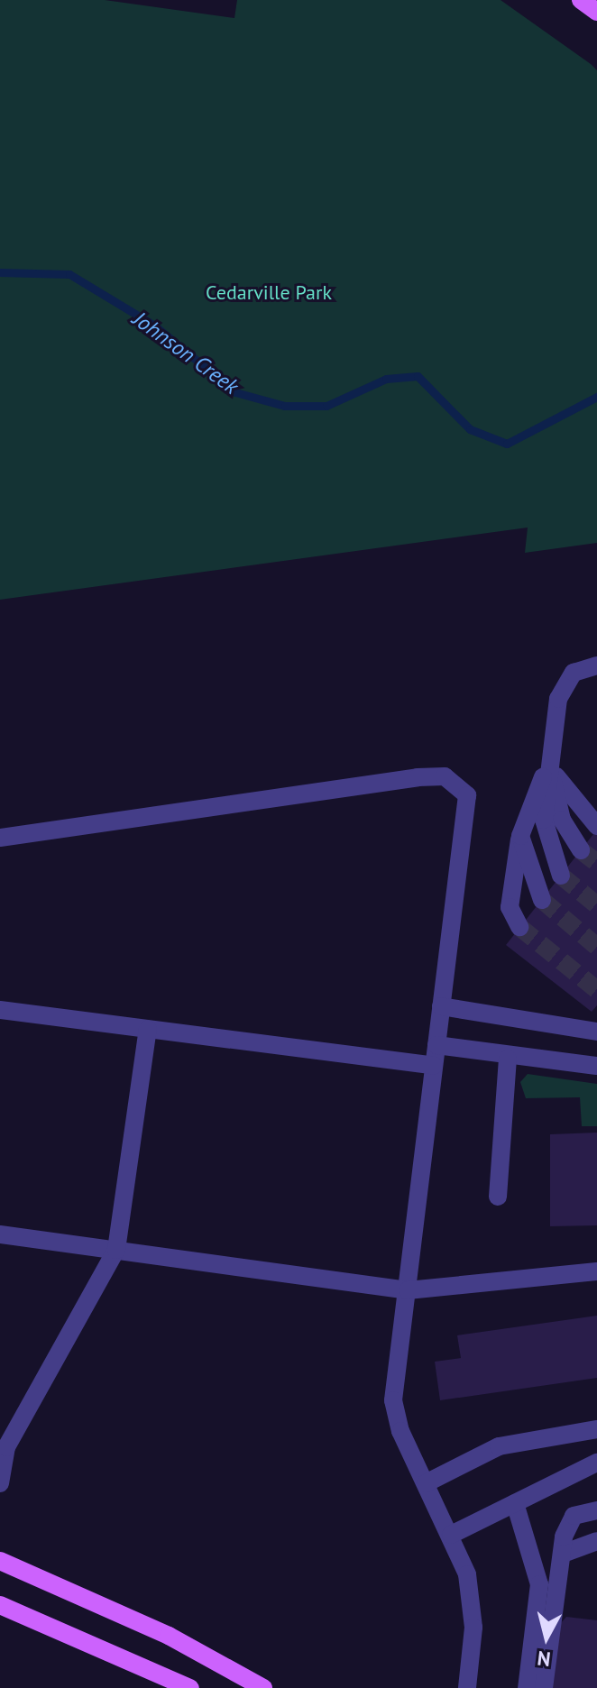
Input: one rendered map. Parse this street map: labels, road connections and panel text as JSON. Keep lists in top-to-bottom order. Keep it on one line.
{"water":["Johnson Creek"],"parks":["Cedarville Park"],"north":"bottom"}
